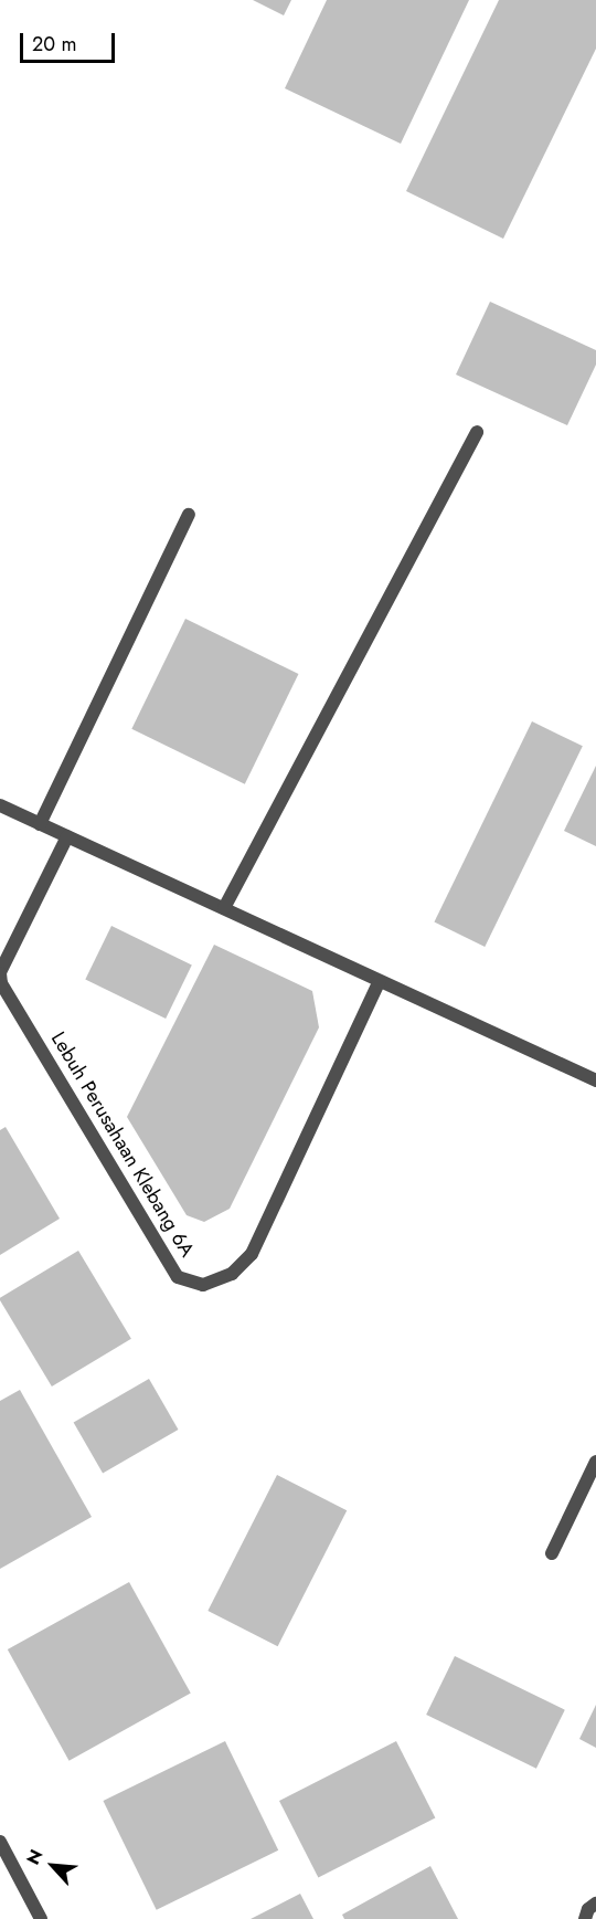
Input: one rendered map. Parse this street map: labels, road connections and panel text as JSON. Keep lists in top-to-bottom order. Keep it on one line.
{"streets":{"street":["Lebuh Perusahaan Klebang 6A"]},"scale_bar":"20 m","north":"top left"}
